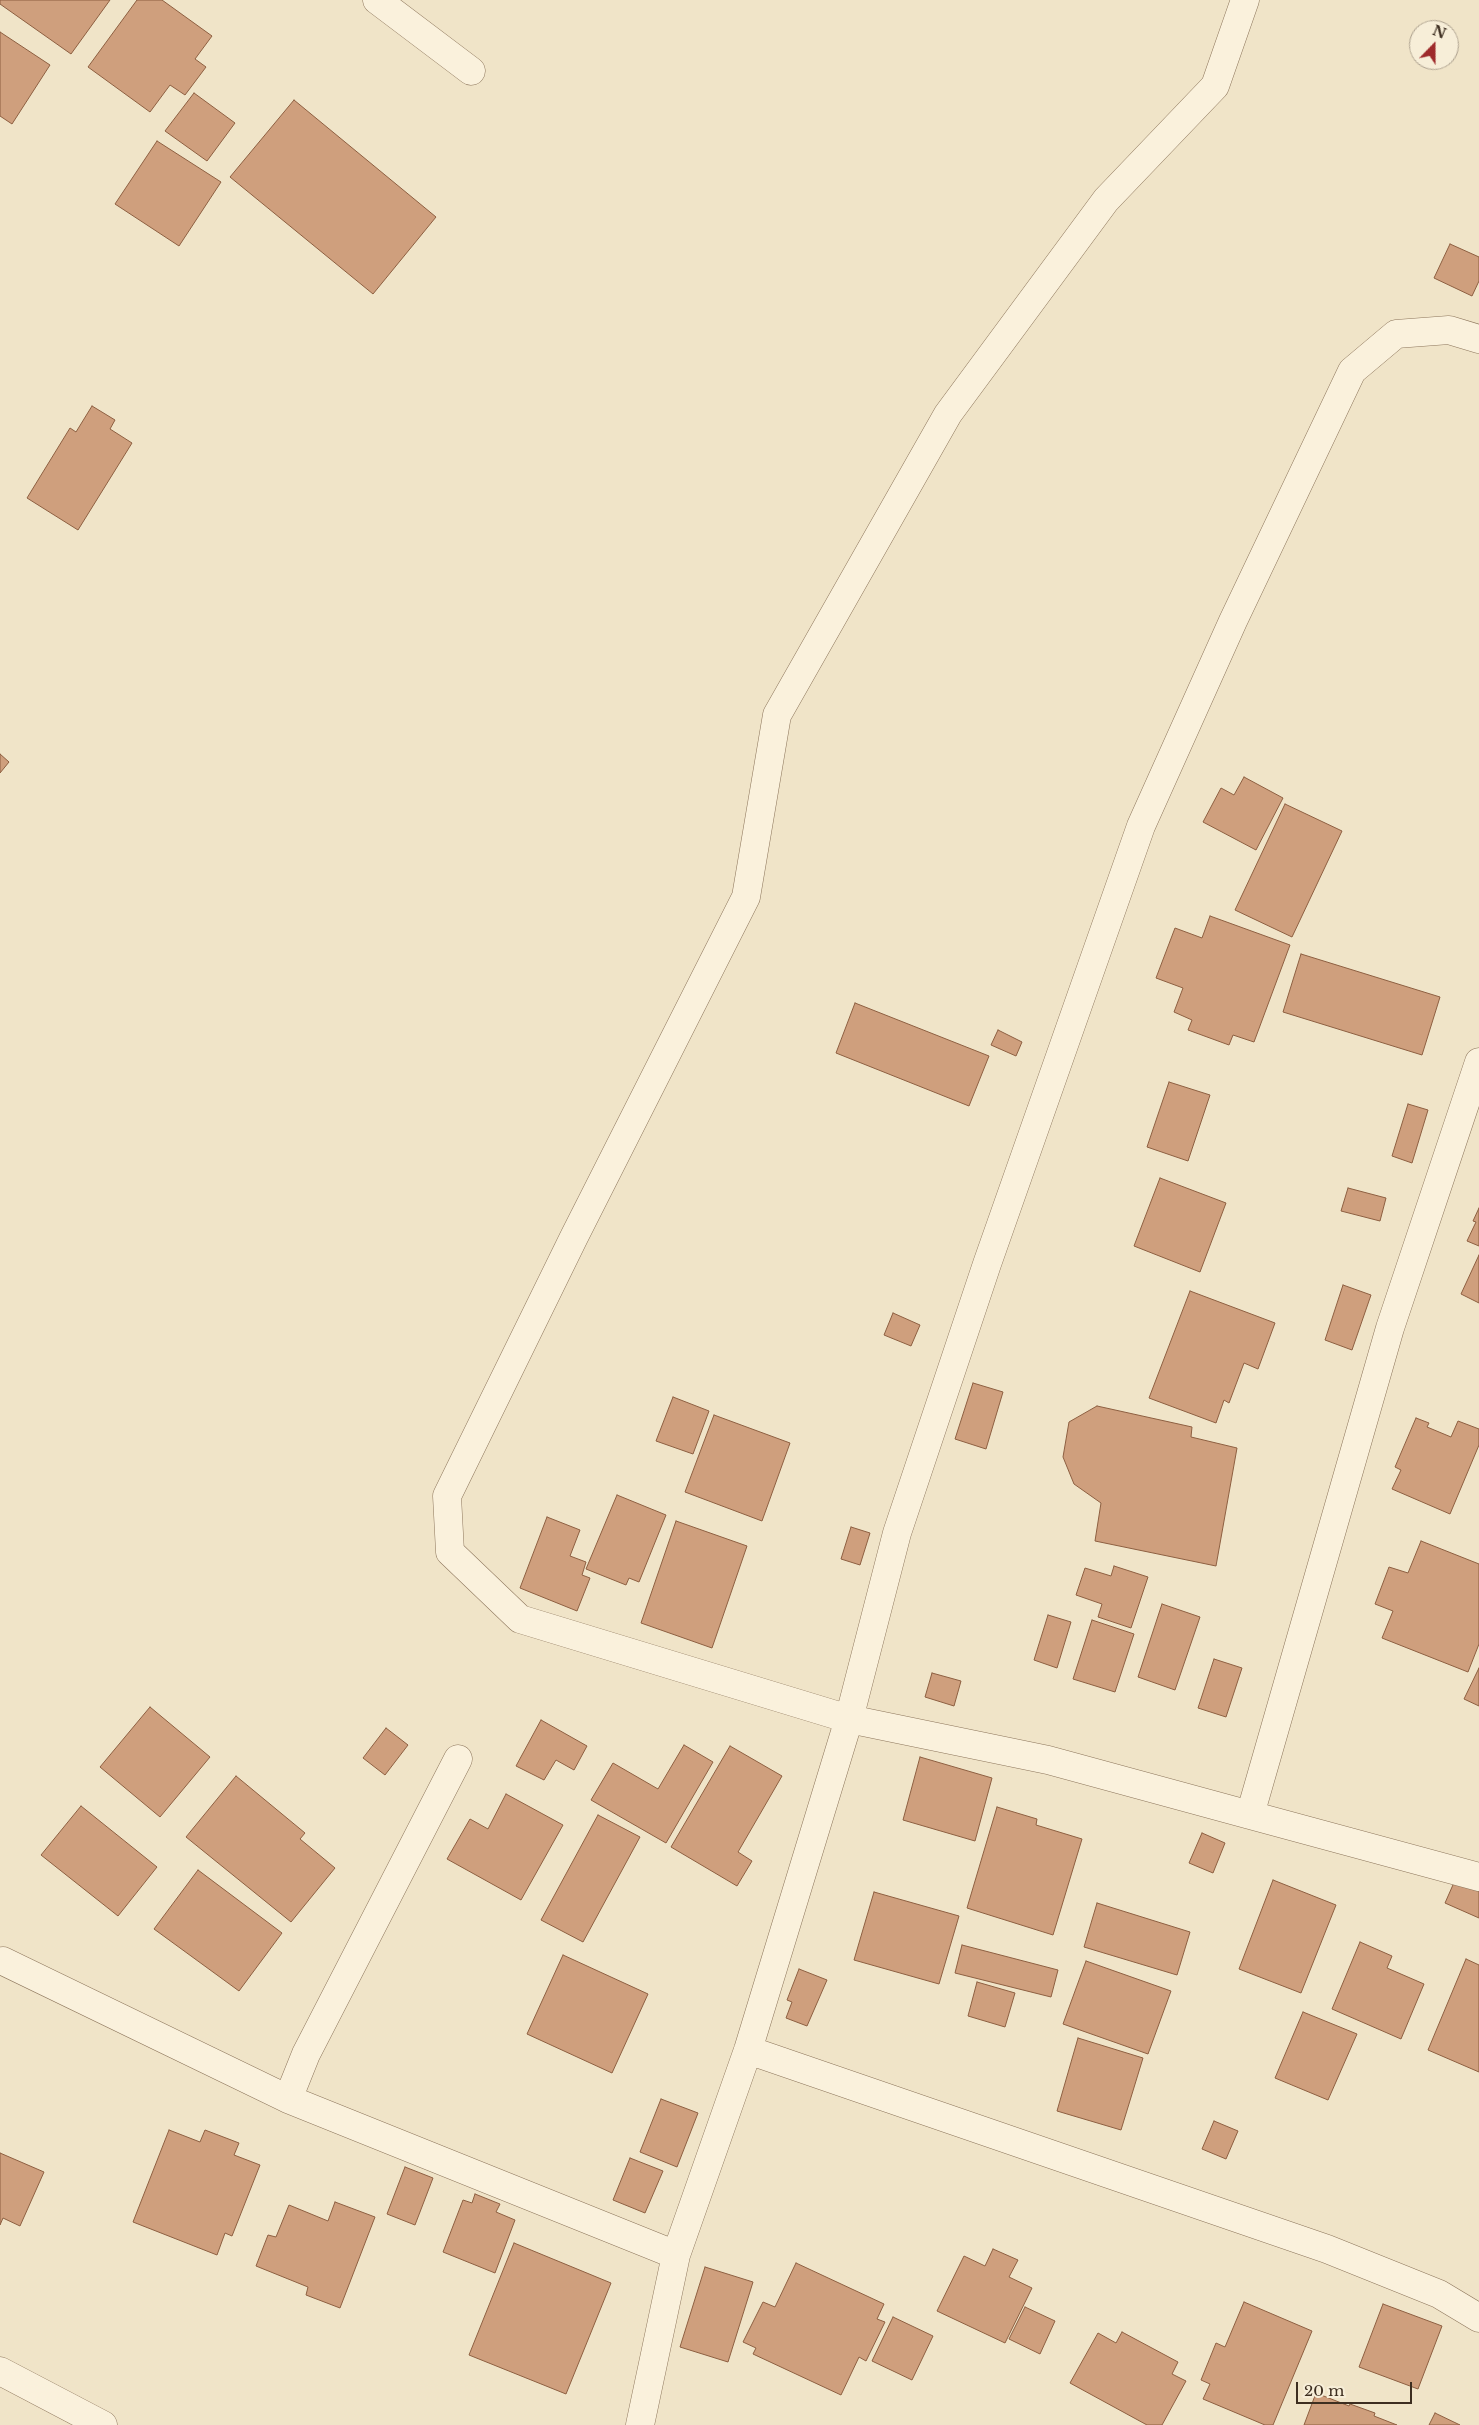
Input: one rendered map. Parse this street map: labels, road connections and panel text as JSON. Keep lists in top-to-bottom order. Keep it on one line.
{"scale_bar":"20 m","north":"top"}
